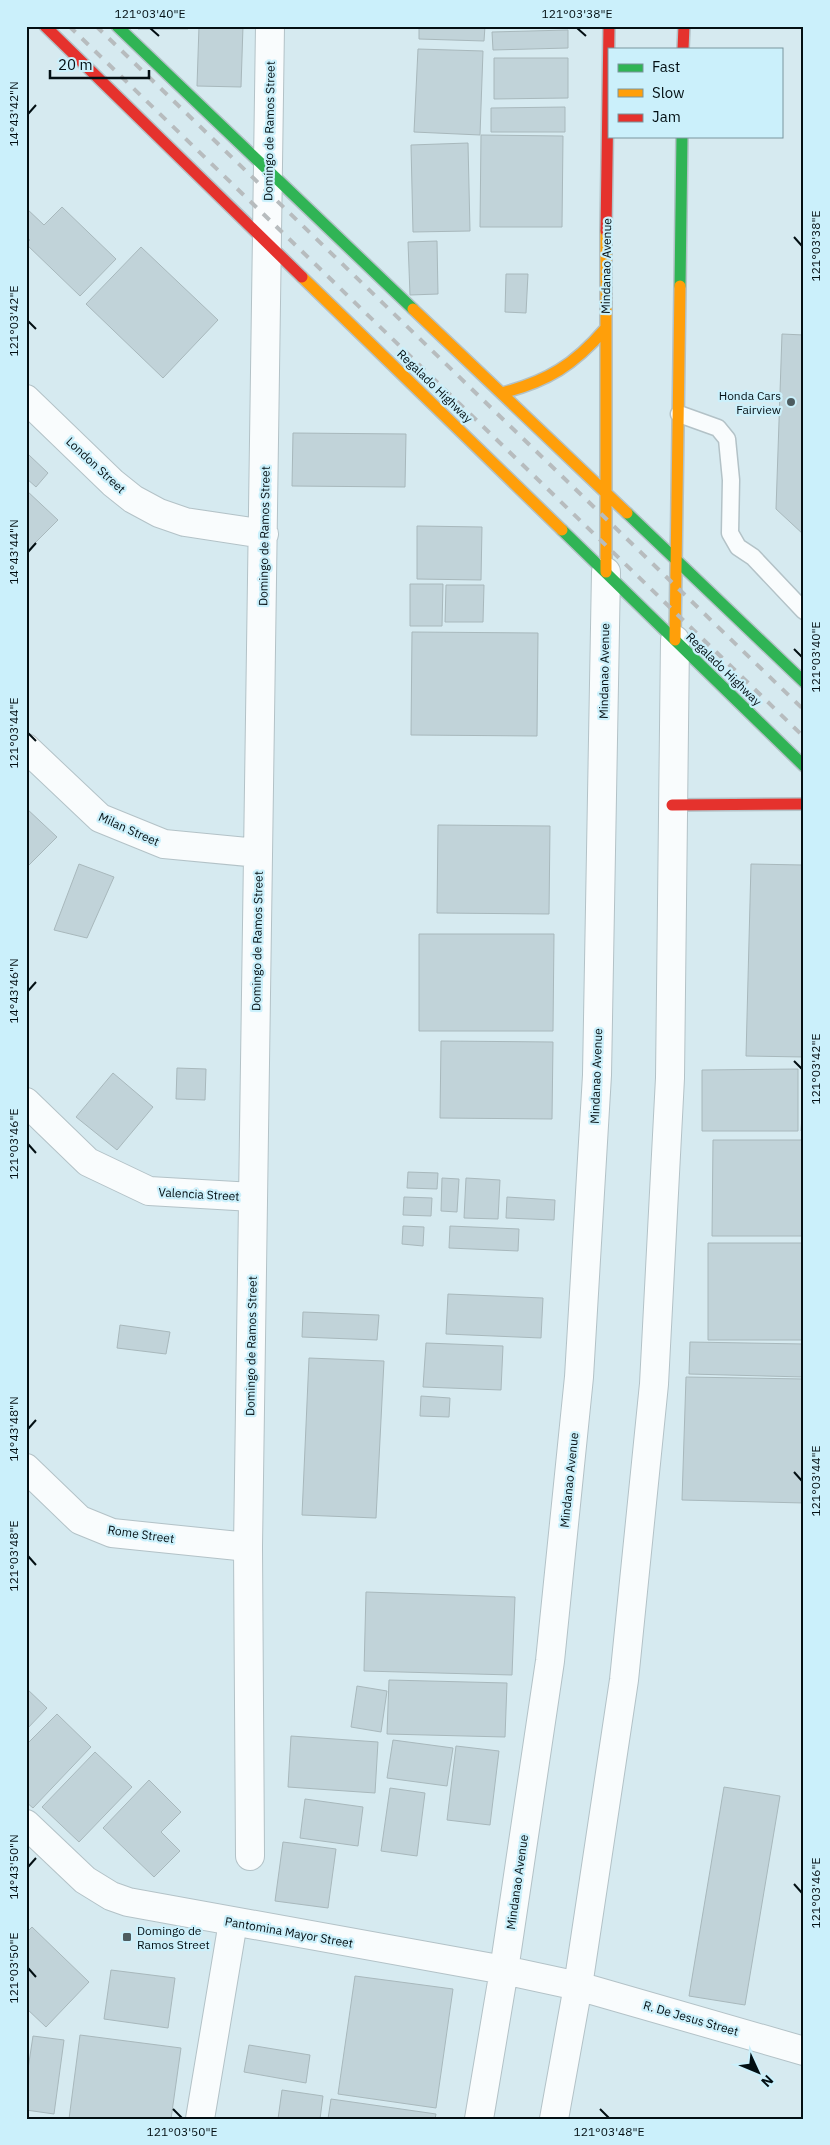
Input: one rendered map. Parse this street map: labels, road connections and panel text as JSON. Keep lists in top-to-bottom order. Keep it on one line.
{"streets":{"main road":["Mindanao Avenue","Regalado Highway"],"street":["Domingo de Ramos Street","London Street","Milan Street","Valencia Street","Rome Street","Pantomina Mayor Street","R. De Jesus Street"]},"crossings":[["Domingo de Ramos Street","Regalado Highway"],["Domingo de Ramos Street","London Street"],["Domingo de Ramos Street","Milan Street"],["Domingo de Ramos Street","Valencia Street"],["Domingo de Ramos Street","Rome Street"],["Mindanao Avenue","Regalado Highway"],["Mindanao Avenue","Pantomina Mayor Street"],["Pantomina Mayor Street","R. De Jesus Street"]],"places":{"other":["Honda Cars Fairview"],"transit":["Domingo de Ramos Street"]},"legend":["Fast","Slow","Jam"],"scale_bar":"20 m","north":"bottom right","coordinates":["121°03'40\"E","121°03'38\"E","14°43'42\"N","121°03'42\"E","14°43'44\"N","121°03'44\"E","14°43'46\"N","121°03'46\"E","14°43'48\"N","121°03'48\"E","14°43'50\"N","121°03'50\"E"]}
